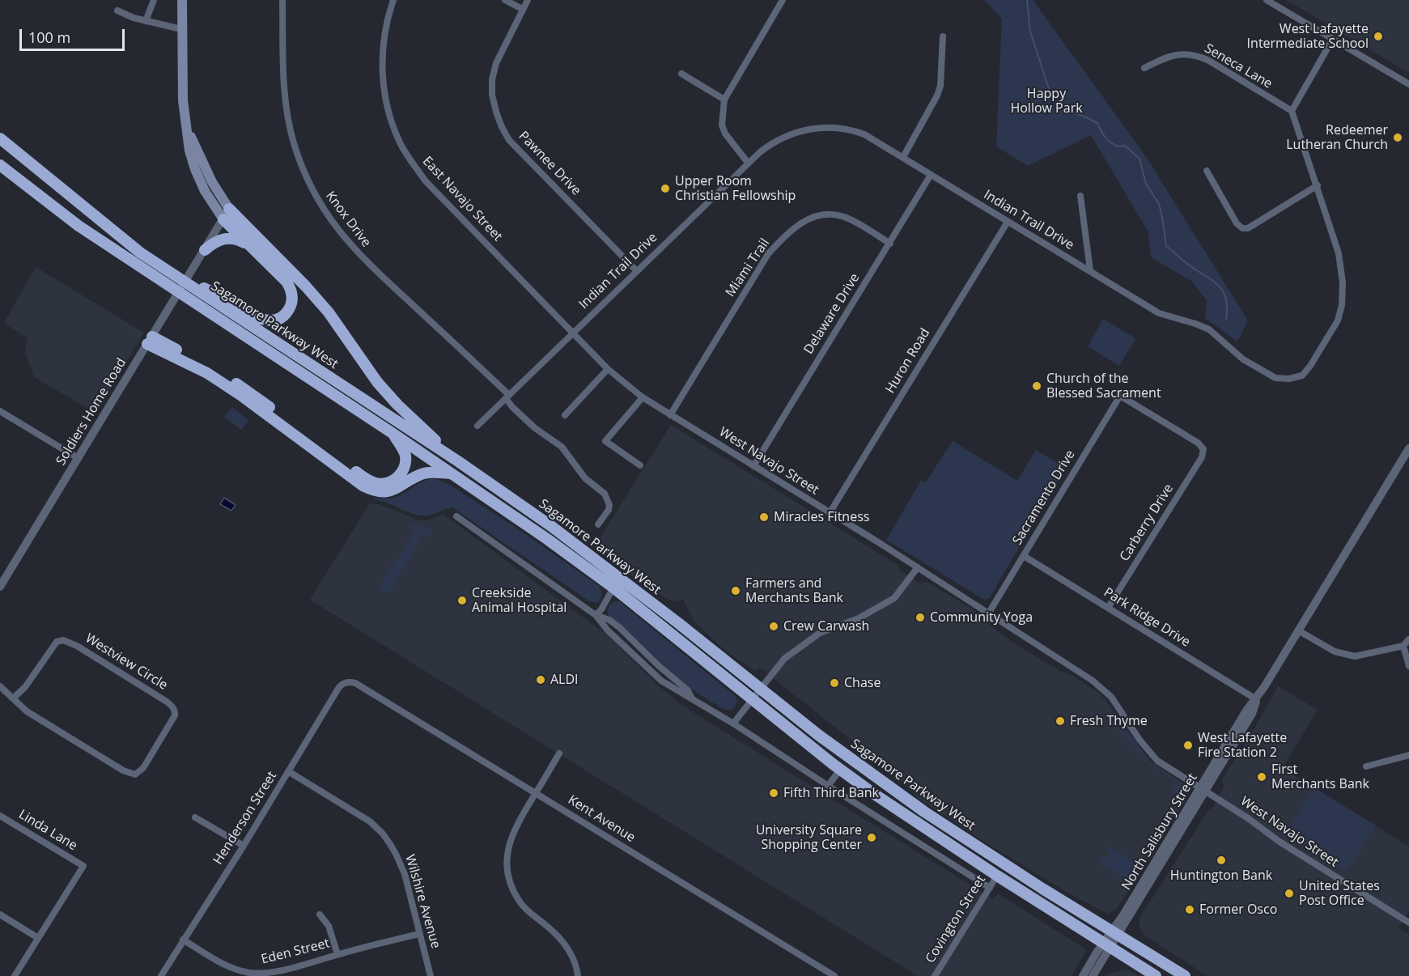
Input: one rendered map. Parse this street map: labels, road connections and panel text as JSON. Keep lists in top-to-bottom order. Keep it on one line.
{"streets":{"highway":["Sagamore Parkway West"],"street":["Seneca Lane","Pawnee Drive","East Navajo Street","Knox Drive","Indian Trail Drive","Miami Trail","Delaware Drive","Huron Road","Soldiers Home Road","West Navajo Street","Sacramento Drive","Carberry Drive","Park Ridge Drive","Westview Circle","Henderson Street","Kent Avenue","Linda Lane","North Salisbury Street","Wilshire Avenue","Covington Street","Eden Street"]},"crossings":[["Seneca Lane","Indian Trail Drive"],["Pawnee Drive","Indian Trail Drive"],["East Navajo Street","Indian Trail Drive"],["East Navajo Street","West Navajo Street"],["Knox Drive","Indian Trail Drive"],["Indian Trail Drive","Delaware Drive"],["Indian Trail Drive","Huron Road"],["Indian Trail Drive","West Navajo Street"],["Miami Trail","Delaware Drive"],["Miami Trail","West Navajo Street"],["Delaware Drive","West Navajo Street"],["Sagamore Parkway West","North Salisbury Street"],["Sagamore Parkway West","Covington Street"],["Huron Road","West Navajo Street"],["West Navajo Street","Sacramento Drive"],["West Navajo Street","North Salisbury Street"],["Sacramento Drive","Carberry Drive"],["Sacramento Drive","Park Ridge Drive"],["Carberry Drive","Park Ridge Drive"],["Park Ridge Drive","North Salisbury Street"],["Henderson Street","Kent Avenue"],["Henderson Street","Wilshire Avenue"],["Henderson Street","Eden Street"],["Wilshire Avenue","Eden Street"]],"parks":["Happy Hollow Park"],"places":["West Lafayette Intermediate School","Redeemer Lutheran Church","Upper Room Christian Fellowship","Church of the Blessed Sacrament","Miracles Fitness","Farmers and Merchants Bank","Creekside Animal Hospital","Community Yoga","Crew Carwash","ALDI","Chase","Fresh Thyme","West Lafayette Fire Station 2","First Merchants Bank","Fifth Third Bank","University Square Shopping Center","Huntington Bank","United States Post Office","Former Osco"],"scale_bar":"100 m"}
